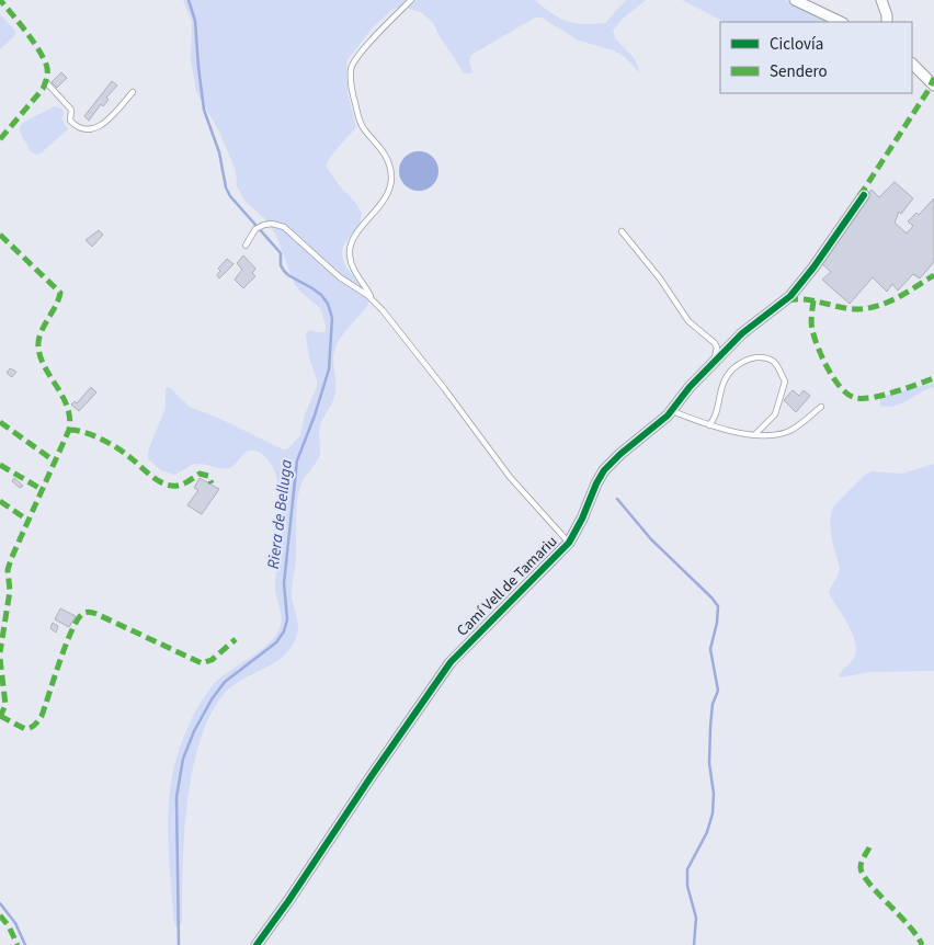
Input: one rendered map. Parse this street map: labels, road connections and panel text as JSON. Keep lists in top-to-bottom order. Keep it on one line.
{"streets":{"street":["Camí Vell de Tamariu"]},"water":["Riera de Belluga"],"legend":["Ciclovía","Sendero"]}
